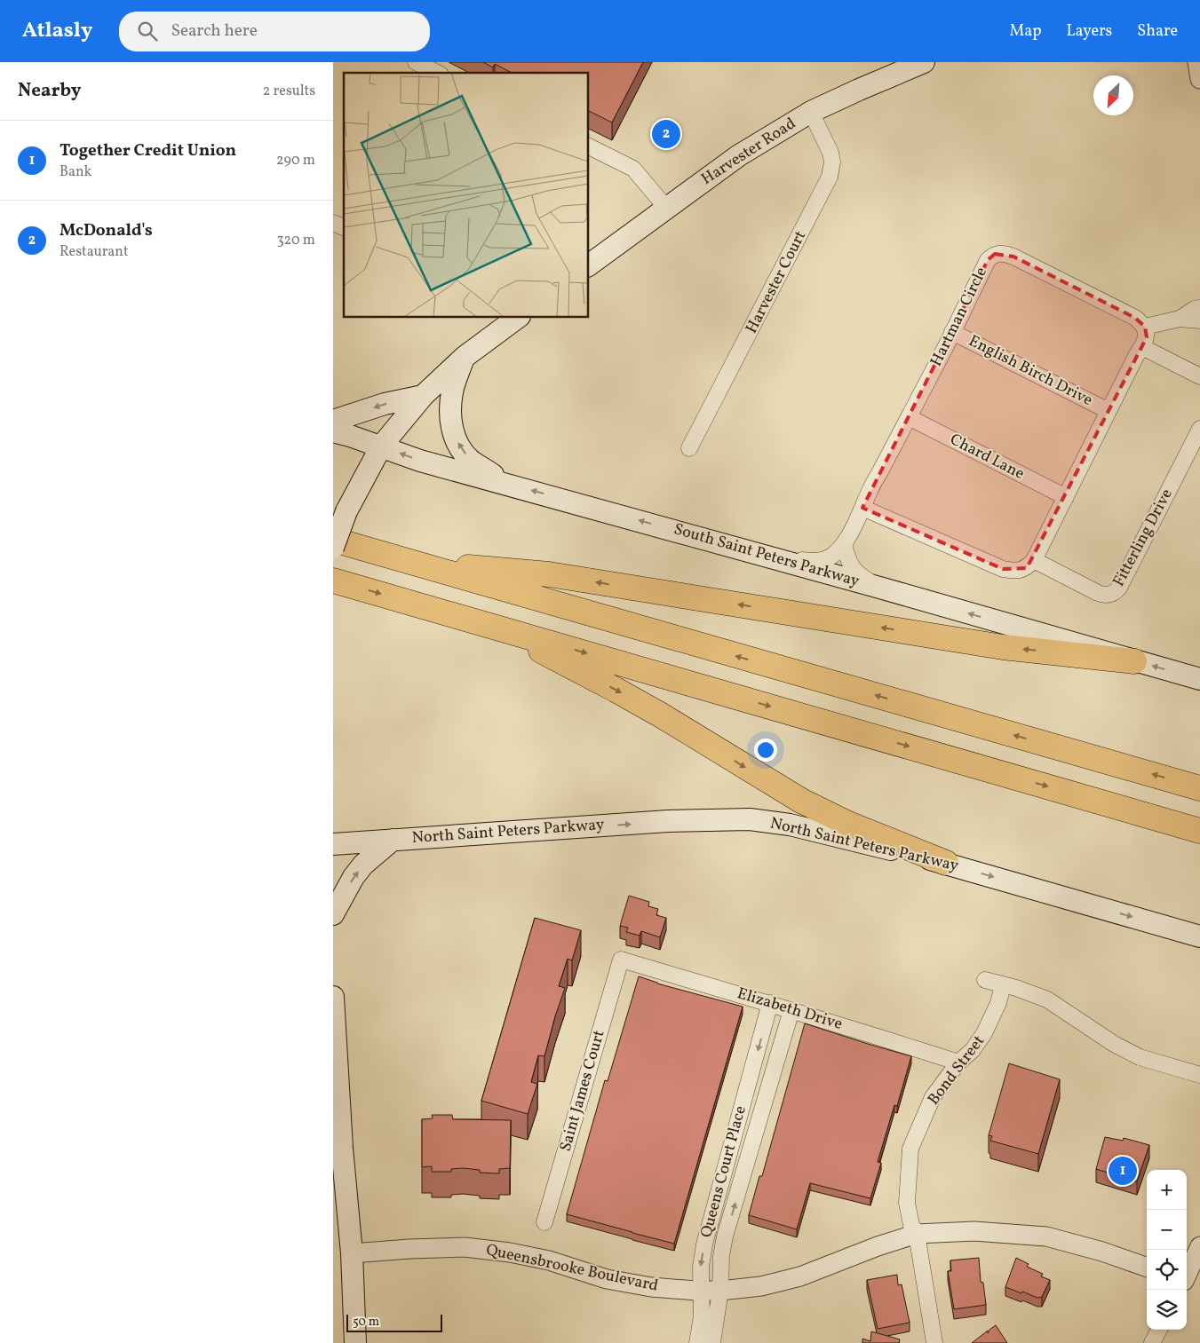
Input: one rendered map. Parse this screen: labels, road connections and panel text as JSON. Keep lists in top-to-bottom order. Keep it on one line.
{"streets":{"main road":["Harvester Road","South Saint Peters Parkway","North Saint Peters Parkway"],"street":["Harvester Court","Hartman Circle","English Birch Drive","Chard Lane","Fitterling Drive","Elizabeth Drive","Bond Street","Saint James Court","Queens Court Place","Queensbrooke Boulevard"]},"crossings":[["Harvester Road","Harvester Court"],["Hartman Circle","English Birch Drive"],["Hartman Circle","Chard Lane"],["Hartman Circle","South Saint Peters Parkway"],["Elizabeth Drive","Bond Street"],["Elizabeth Drive","Saint James Court"],["Elizabeth Drive","Queens Court Place"],["Bond Street","Queensbrooke Boulevard"],["Queens Court Place","Queensbrooke Boulevard"]],"one_way":["South Saint Peters Parkway","North Saint Peters Parkway"],"scale_bar":"50 m","north":"bottom left","page":{"header":"Atlasly","search":"Search here","nav":["Map","Layers","Share"],"heading":["Nearby","2 results"],"pins":["2","1"],"list":[{"mark":"1","name":"Together Credit Union","note":"Bank","value":"290 m"},{"mark":"2","name":"McDonald's","note":"Restaurant","value":"320 m"}],"map_buttons":["+","−"],"scale":"50 m"}}
